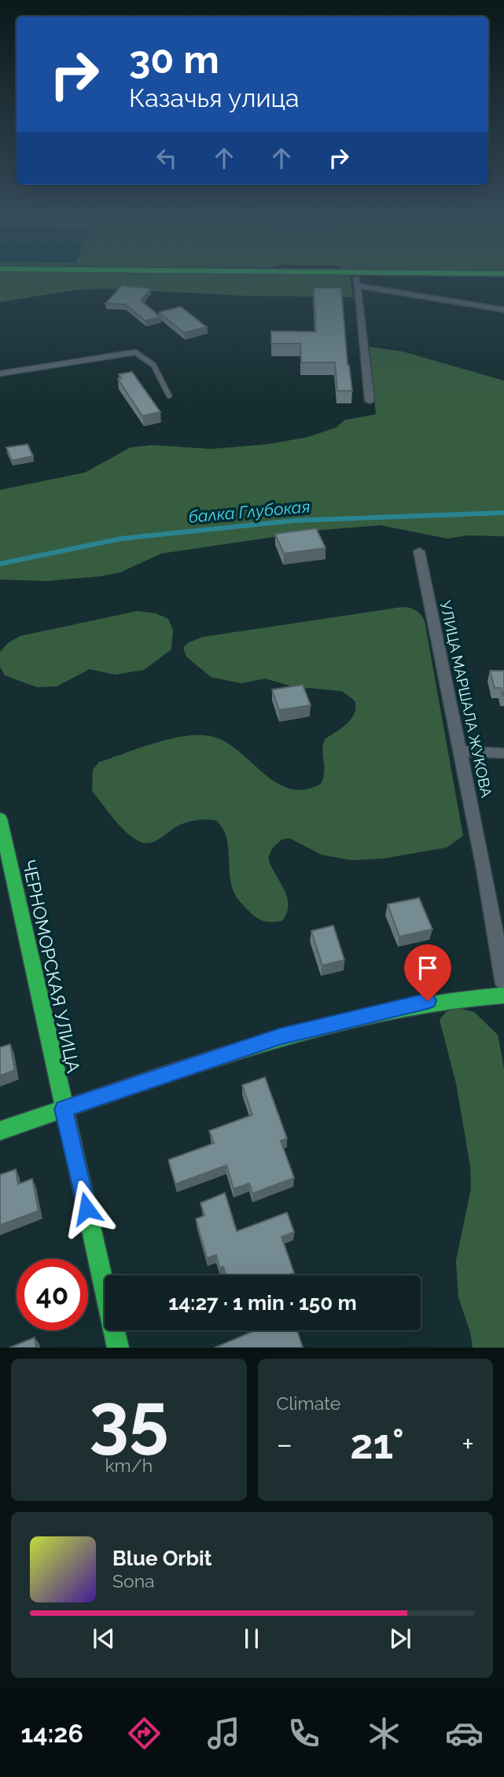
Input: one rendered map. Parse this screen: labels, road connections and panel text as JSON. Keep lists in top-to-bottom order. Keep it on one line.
{"streets":{"main road":["ЧЕРНОМОРСКАЯ УЛИЦА"],"street":["УЛИЦА МАРШАЛА ЖУКОВА"]},"water":["балка Глубокая"],"page":{"turn":["30 m","Казачья улица"],"limit":"40","trip":"14:27 · 1 min · 150 m","tile":[["35","km/h"],"Climate"],"heat":["−","21°","+"],"song":["Blue Orbit","Sona"],"tabs":"14:26"}}
